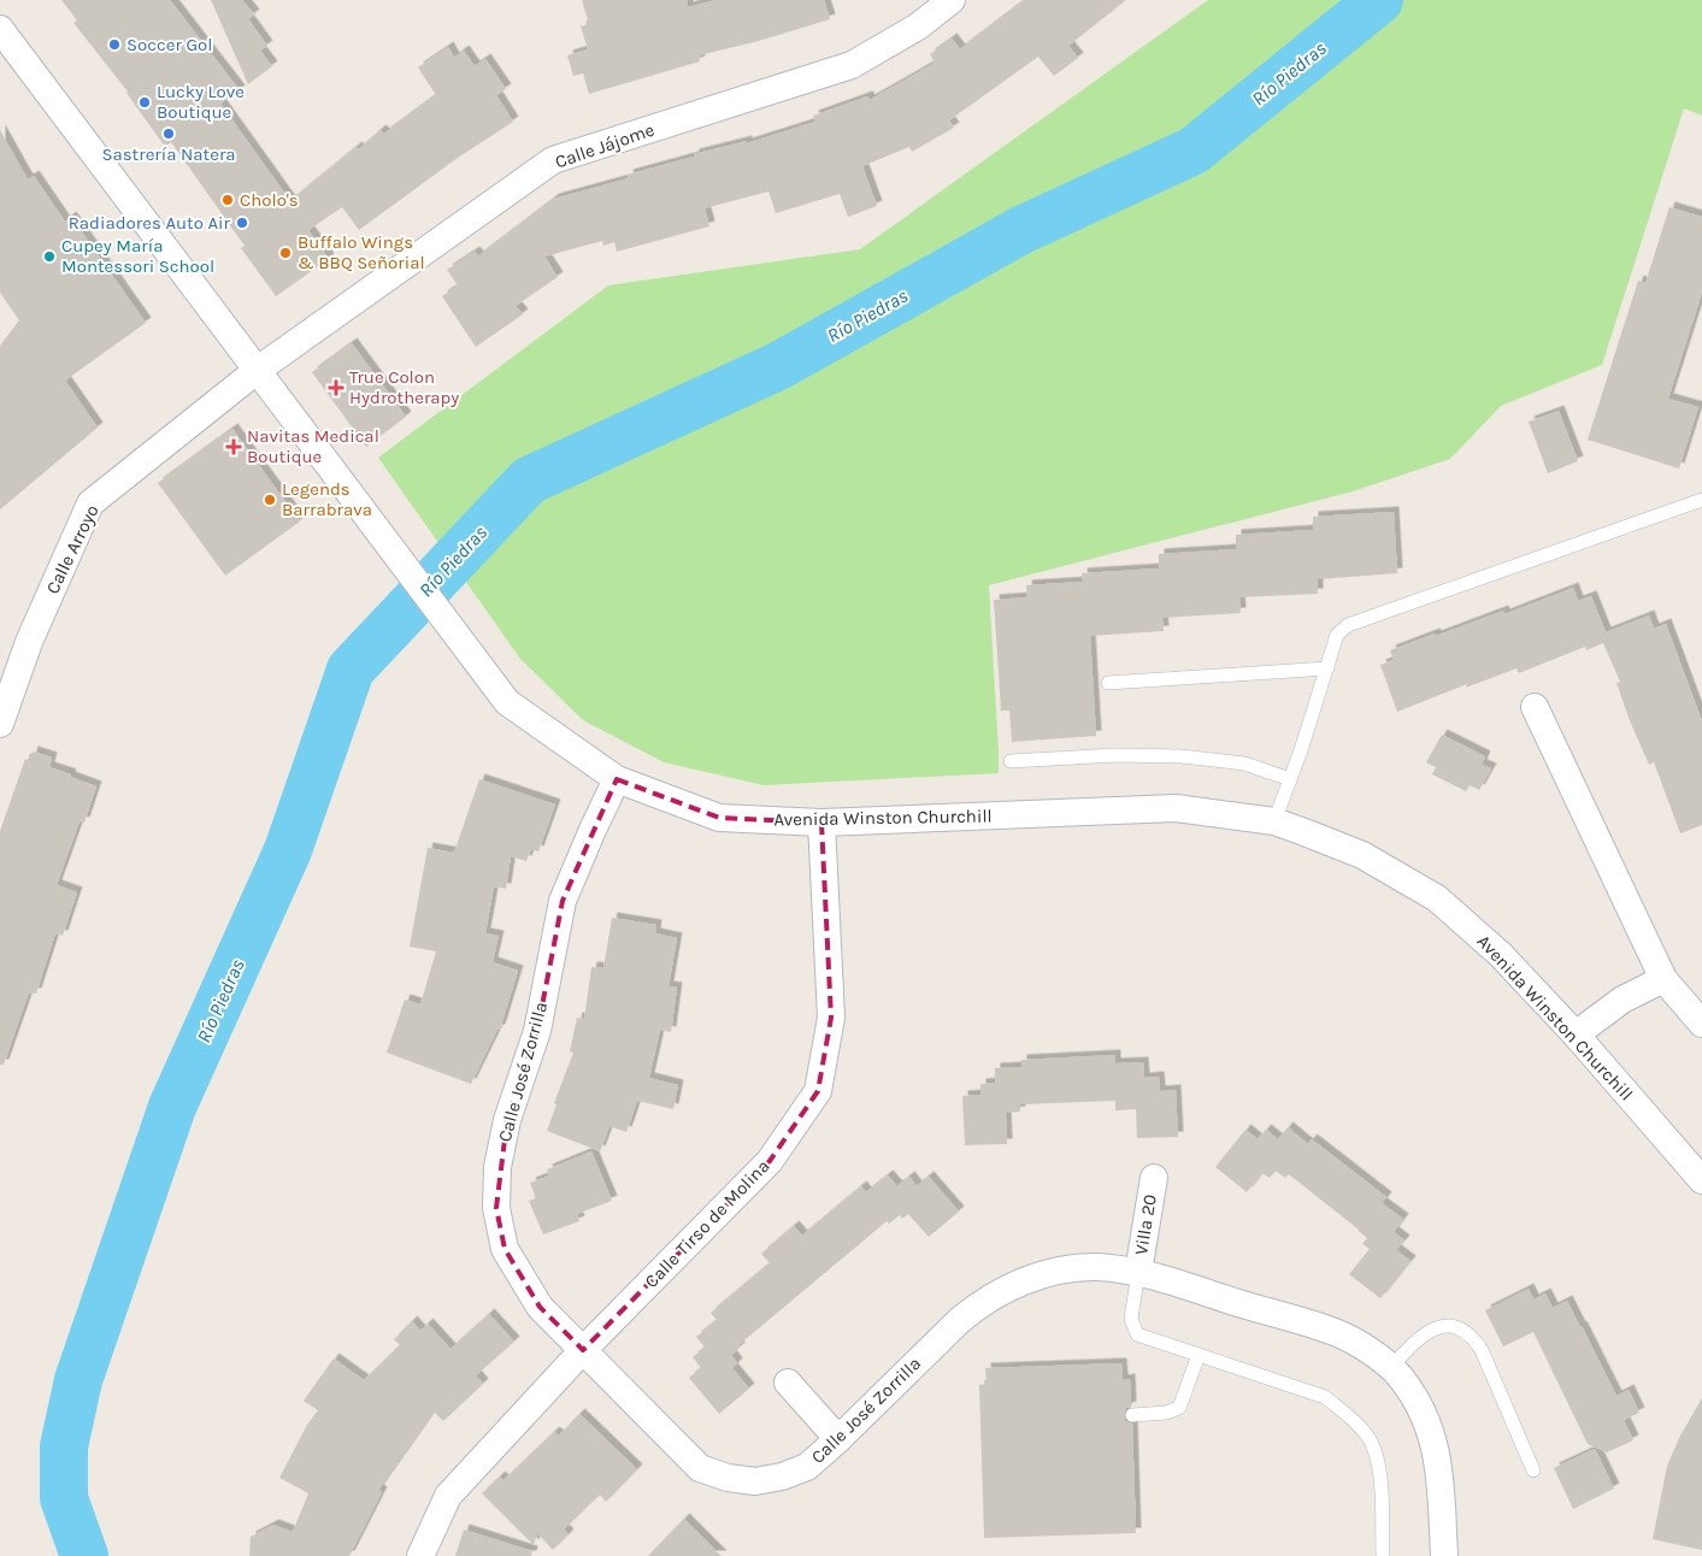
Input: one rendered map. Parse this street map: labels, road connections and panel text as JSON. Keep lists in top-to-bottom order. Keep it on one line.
{"streets":{"street":["Calle Jájome","Calle Arroyo","Avenida Winston Churchill","Calle José Zorrilla","Calle Tirso de Molina","Villa 20"]},"crossings":[["Calle Jájome","Calle Arroyo"],["Calle Jájome","Avenida Winston Churchill"],["Calle Arroyo","Avenida Winston Churchill"],["Avenida Winston Churchill","Calle José Zorrilla"],["Avenida Winston Churchill","Calle Tirso de Molina"],["Calle José Zorrilla","Calle Tirso de Molina"],["Calle José Zorrilla","Villa 20"]],"water":["Río Piedras"],"places":{"other":["Soccer Gol","Lucky Love Boutique","Sastrería Natera","Cholo's","Radiadores Auto Air","Buffalo Wings & BBQ Señorial","Cupey María Montessori School","Legends Barrabrava"],"health":["True Colon Hydrotherapy","Navitas Medical Boutique"]}}
